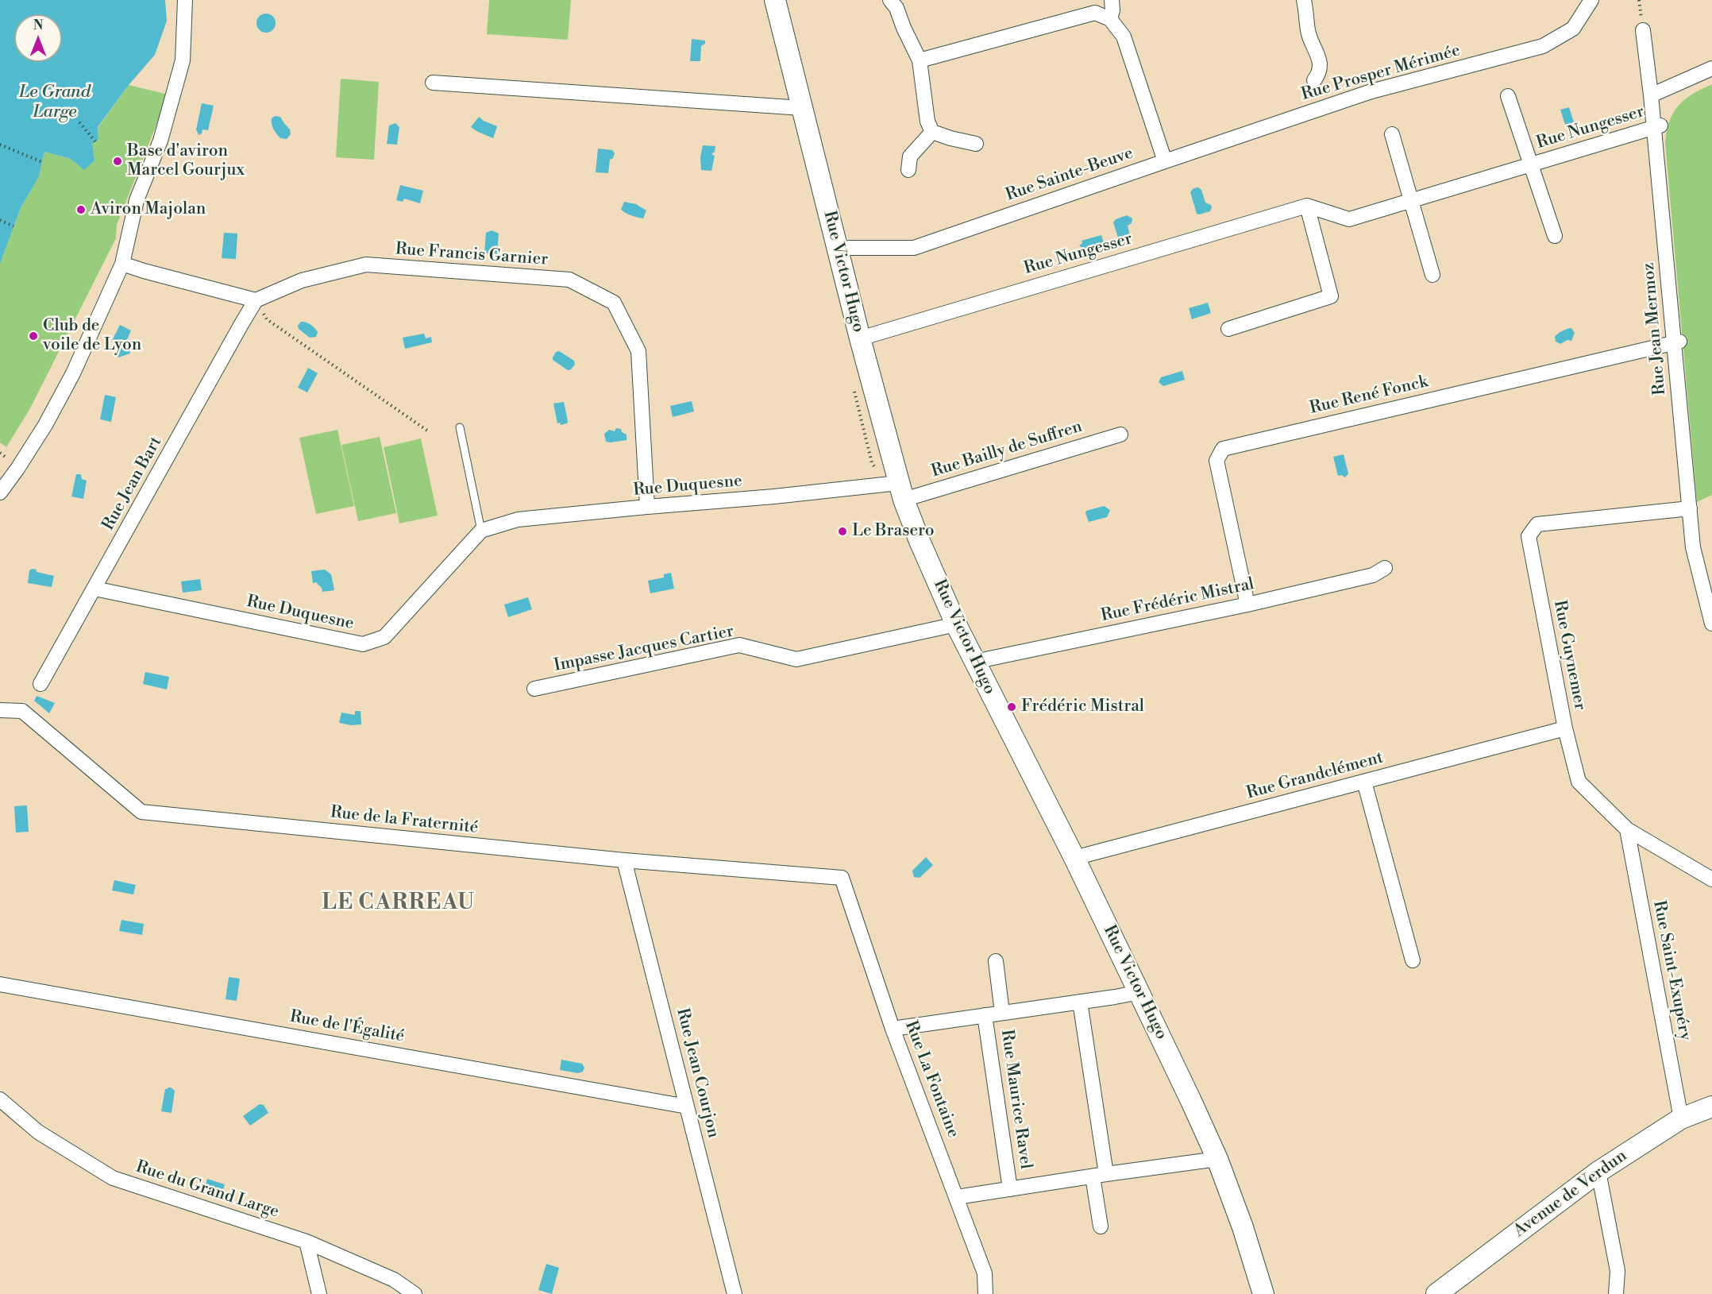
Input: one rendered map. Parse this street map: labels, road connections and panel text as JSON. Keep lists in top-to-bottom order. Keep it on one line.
{"streets":{"street":["Rue Prosper Mérimée","Rue Nungesser","Rue Sainte-Beuve","Rue Francis Garnier","Rue Victor Hugo","Rue Jean Mermoz","Rue René Fonck","Rue Bailly de Suffren","Rue Jean Bart","Rue Duquesne","Rue Frédéric Mistral","Impasse Jacques Cartier","Rue Guynemer","Rue Grandclément","Rue de la Fraternité","Rue Saint-Exupéry","Rue de l'Égalité","Rue Jean Courjon","Rue La Fontaine","Rue Maurice Ravel","Rue du Grand Large","Avenue de Verdun"]},"crossings":[["Rue Prosper Mérimée","Rue Sainte-Beuve"],["Rue Nungesser","Rue Victor Hugo"],["Rue Nungesser","Rue Jean Mermoz"],["Rue Sainte-Beuve","Rue Victor Hugo"],["Rue Francis Garnier","Rue Jean Bart"],["Rue Francis Garnier","Rue Duquesne"],["Rue Victor Hugo","Rue Bailly de Suffren"],["Rue Victor Hugo","Rue Duquesne"],["Rue Victor Hugo","Rue Frédéric Mistral"],["Rue Victor Hugo","Impasse Jacques Cartier"],["Rue Victor Hugo","Rue Grandclément"],["Rue Jean Mermoz","Rue René Fonck"],["Rue Jean Mermoz","Rue Guynemer"],["Rue René Fonck","Rue Frédéric Mistral"],["Rue Bailly de Suffren","Rue Duquesne"],["Rue Jean Bart","Rue Duquesne"],["Rue Guynemer","Rue Grandclément"],["Rue Guynemer","Rue Saint-Exupéry"],["Rue de la Fraternité","Rue Jean Courjon"],["Rue de la Fraternité","Rue La Fontaine"],["Rue Saint-Exupéry","Avenue de Verdun"],["Rue de l'Égalité","Rue Jean Courjon"]],"districts":["LE CARREAU"],"water":["Le Grand Large"],"places":["Base d'aviron Marcel Gourjux","Aviron Majolan","Club de voile de Lyon","Le Brasero","Frédéric Mistral"],"north":"top"}
